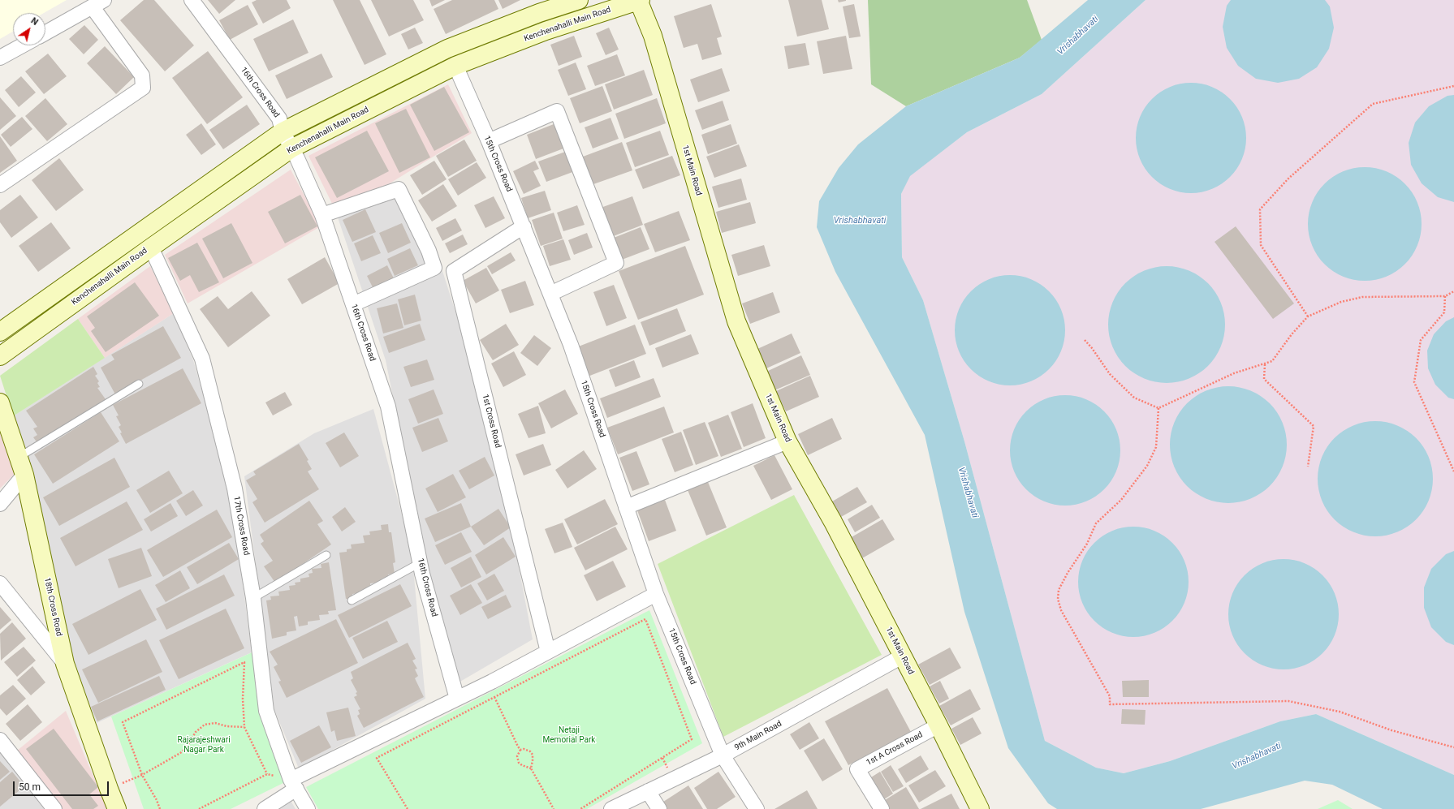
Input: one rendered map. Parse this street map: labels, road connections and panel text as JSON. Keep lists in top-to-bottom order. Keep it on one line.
{"streets":{"main road":["Kenchenahalli Main Road","1st Main Road","18th Cross Road"],"street":["16th Cross Road","15th Cross Road","1st Cross Road","17th Cross Road","9th Main Road","1st A Cross Road"]},"crossings":[["Kenchenahalli Main Road","16th Cross Road"],["Kenchenahalli Main Road","15th Cross Road"],["Kenchenahalli Main Road","1st Main Road"],["Kenchenahalli Main Road","17th Cross Road"],["15th Cross Road","1st Cross Road"],["15th Cross Road","9th Main Road"],["1st Main Road","9th Main Road"],["1st Main Road","1st A Cross Road"]],"water":["Vrishabhavati"],"parks":["Netaji Memorial Park","Rajarajeshwari Nagar Park"],"scale_bar":"50 m","north":"top right"}
